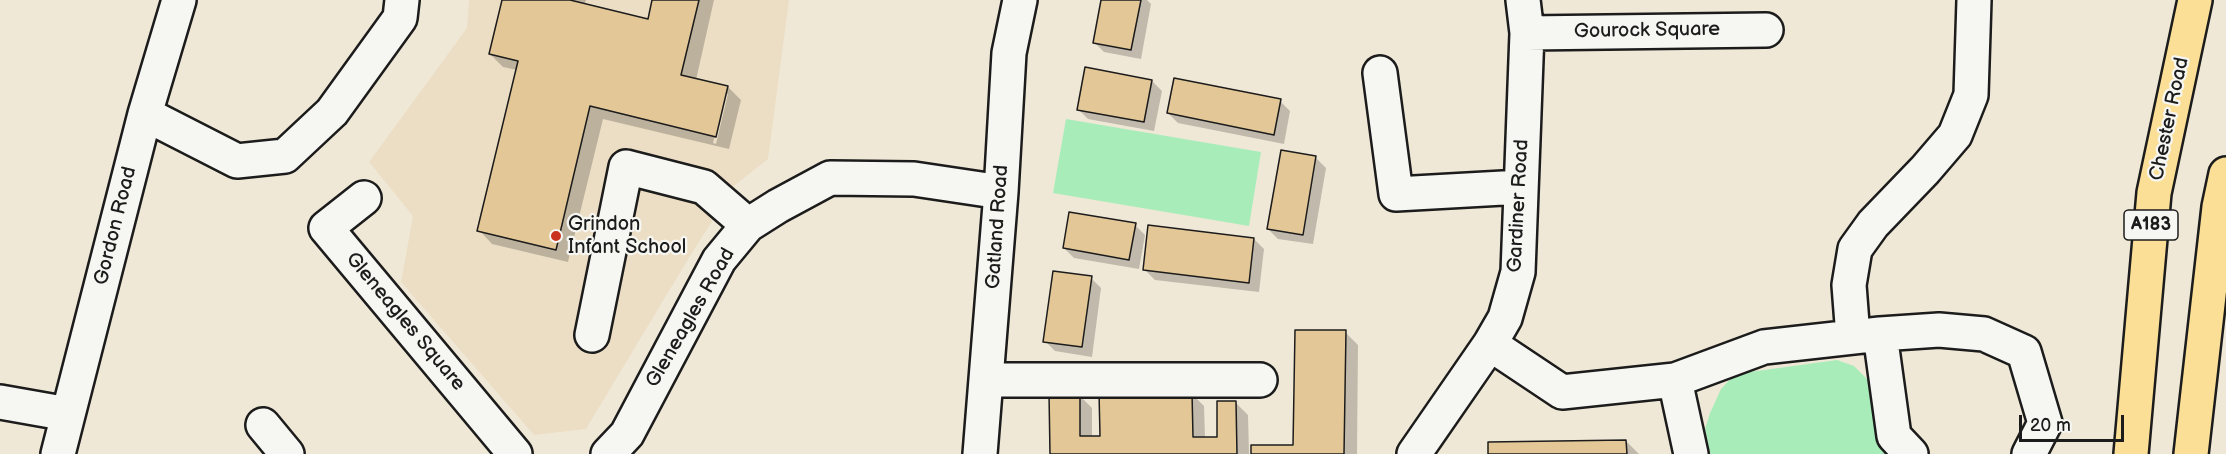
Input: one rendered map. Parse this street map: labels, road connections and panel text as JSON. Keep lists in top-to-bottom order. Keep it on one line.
{"streets":{"main road":["Chester Road","A183"],"street":["Gourock Square","Gardiner Road","Gordon Road","Gatland Road","Gleneagles Road","Gleneagles Square"]},"crossings":[["Gourock Square","Gardiner Road"],["Gatland Road","Gleneagles Road"]],"places":["Grindon Infant School"],"scale_bar":"20 m"}
